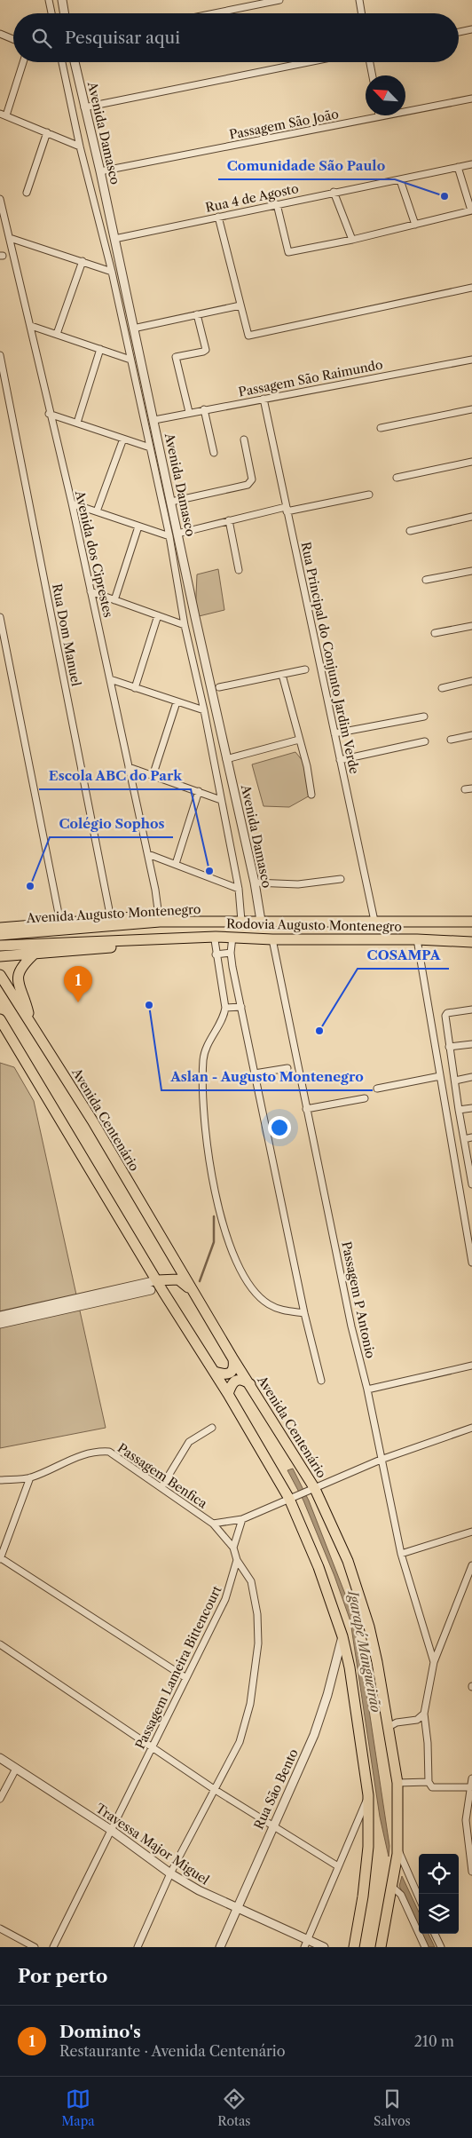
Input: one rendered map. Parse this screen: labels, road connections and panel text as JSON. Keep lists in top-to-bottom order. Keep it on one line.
{"streets":{"main road":["Avenida Augusto Montenegro","Rodovia Augusto Montenegro","Avenida Centenário"],"street":["Passagem São João","Avenida Damasco","Rua 4 de Agosto","Passagem São Raimundo","Avenida dos Ciprestes","Rua Dom Manuel","Rua Principal do Conjunto Jardim Verde","Passagem P Antonio","Passagem Benfica","Passagem Lameira Bittencourt","Rua São Bento","Travessa Major Miguel"]},"crossings":[["Passagem São João","Avenida Damasco"],["Avenida Damasco","Rua 4 de Agosto"],["Avenida Damasco","Passagem São Raimundo"],["Avenida Damasco","Rodovia Augusto Montenegro"],["Passagem São Raimundo","Rua Principal do Conjunto Jardim Verde"],["Avenida dos Ciprestes","Rodovia Augusto Montenegro"],["Rua Dom Manuel","Rodovia Augusto Montenegro"],["Rua Principal do Conjunto Jardim Verde","Rodovia Augusto Montenegro"],["Avenida Augusto Montenegro","Rodovia Augusto Montenegro"],["Rodovia Augusto Montenegro","Passagem P Antonio"],["Passagem Lameira Bittencourt","Travessa Major Miguel"],["Rua São Bento","Travessa Major Miguel"]],"water":["Igarapé Mangueirão"],"places":["Comunidade São Paulo","Escola ABC do Park","Colégio Sophos","Aslan - Augusto Montenegro","COSAMPA"],"north":"top left","page":{"search":"Pesquisar aqui","pins":"1","heading":"Por perto","list":[{"mark":"1","name":"Domino's","note":"Restaurante · Avenida Centenário","value":"210 m"}],"nav":["Mapa","Rotas","Salvos"]}}
